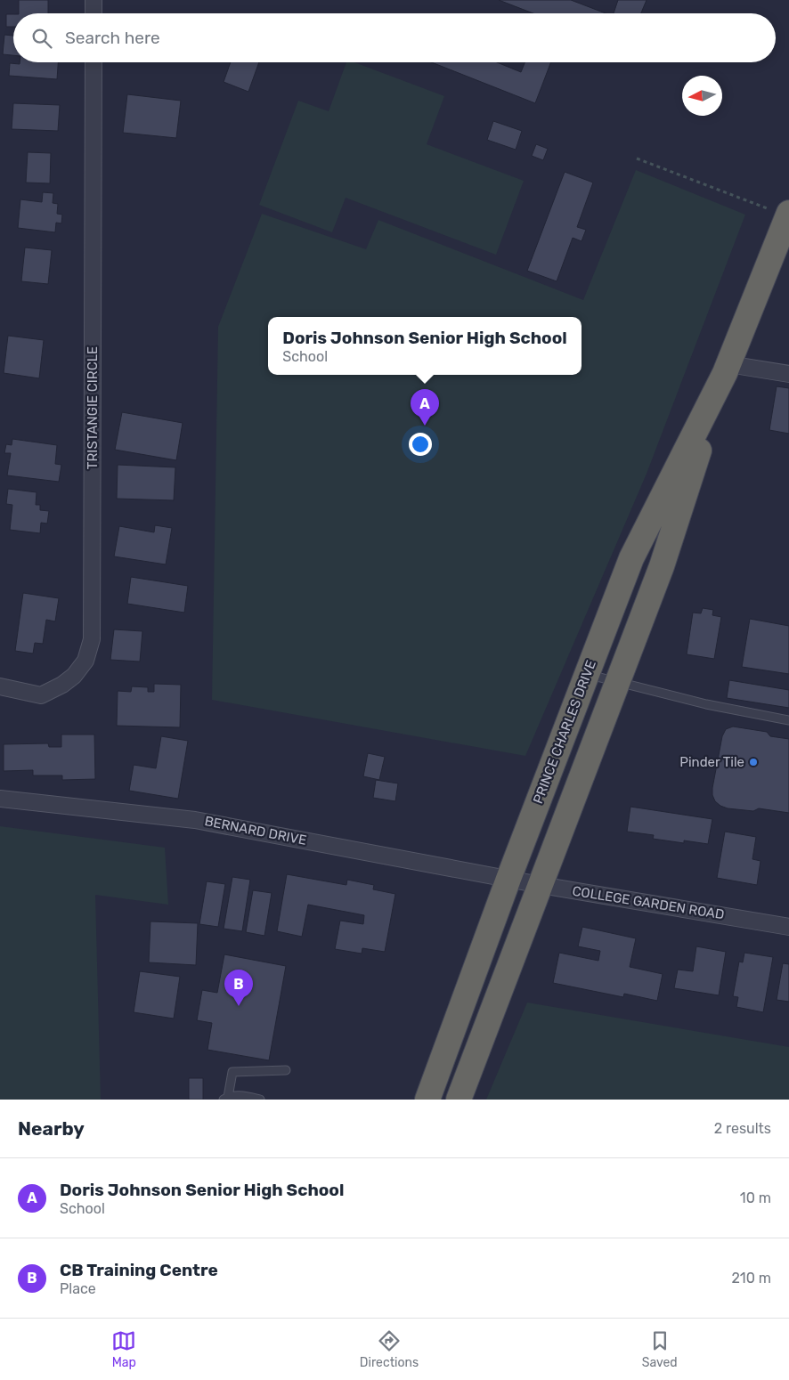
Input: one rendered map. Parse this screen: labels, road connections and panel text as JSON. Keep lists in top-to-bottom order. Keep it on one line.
{"streets":{"highway":["PRINCE CHARLES DRIVE"],"street":["TRISTANGIE CIRCLE","BERNARD DRIVE","COLLEGE GARDEN ROAD"]},"crossings":[["PRINCE CHARLES DRIVE","BERNARD DRIVE"],["PRINCE CHARLES DRIVE","COLLEGE GARDEN ROAD"],["BERNARD DRIVE","COLLEGE GARDEN ROAD"]],"places":["Pinder Tile"],"north":"left","page":{"search":"Search here","popup":["Doris Johnson Senior High School","School"],"pins":["A","B"],"heading":["Nearby","2 results"],"list":[{"mark":"A","name":"Doris Johnson Senior High School","note":"School","value":"10 m"},{"mark":"B","name":"CB Training Centre","note":"Place","value":"210 m"}],"nav":["Map","Directions","Saved"]}}
